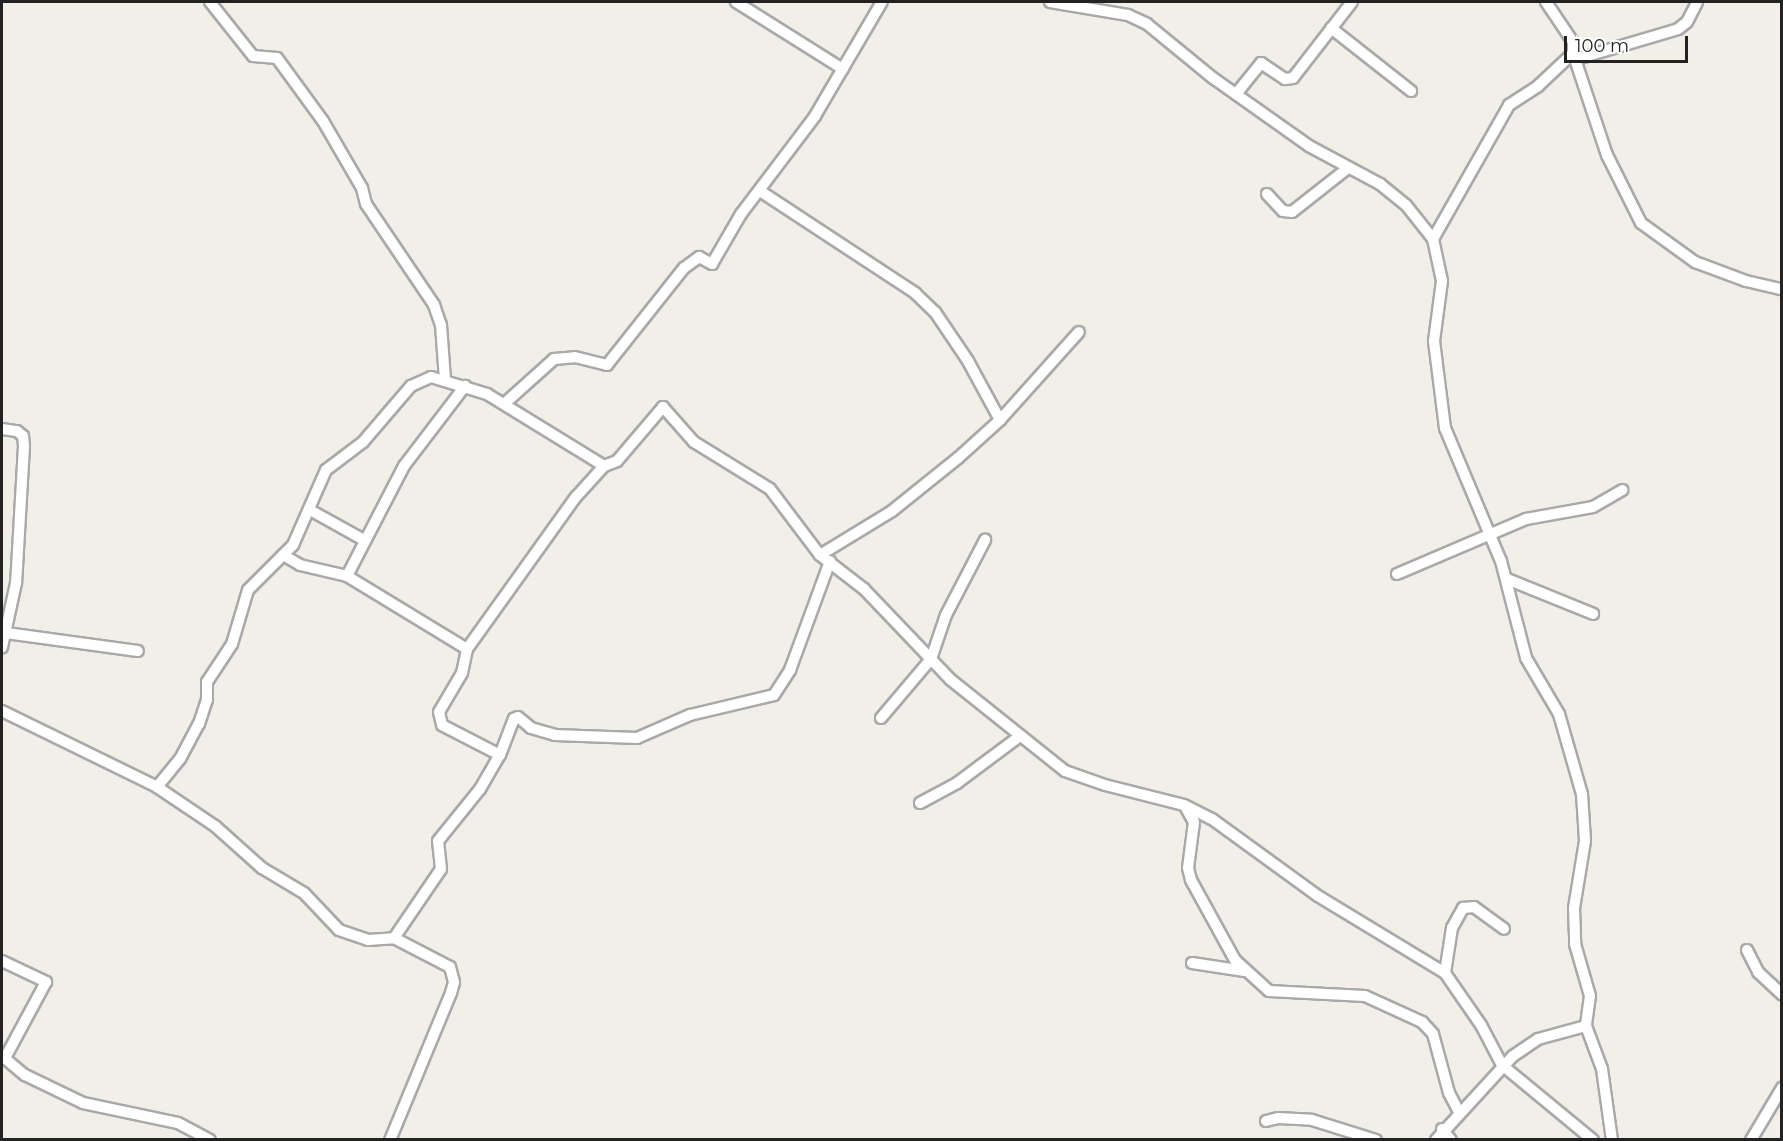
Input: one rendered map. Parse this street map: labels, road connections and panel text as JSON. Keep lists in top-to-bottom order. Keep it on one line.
{"scale_bar":"100 m"}
